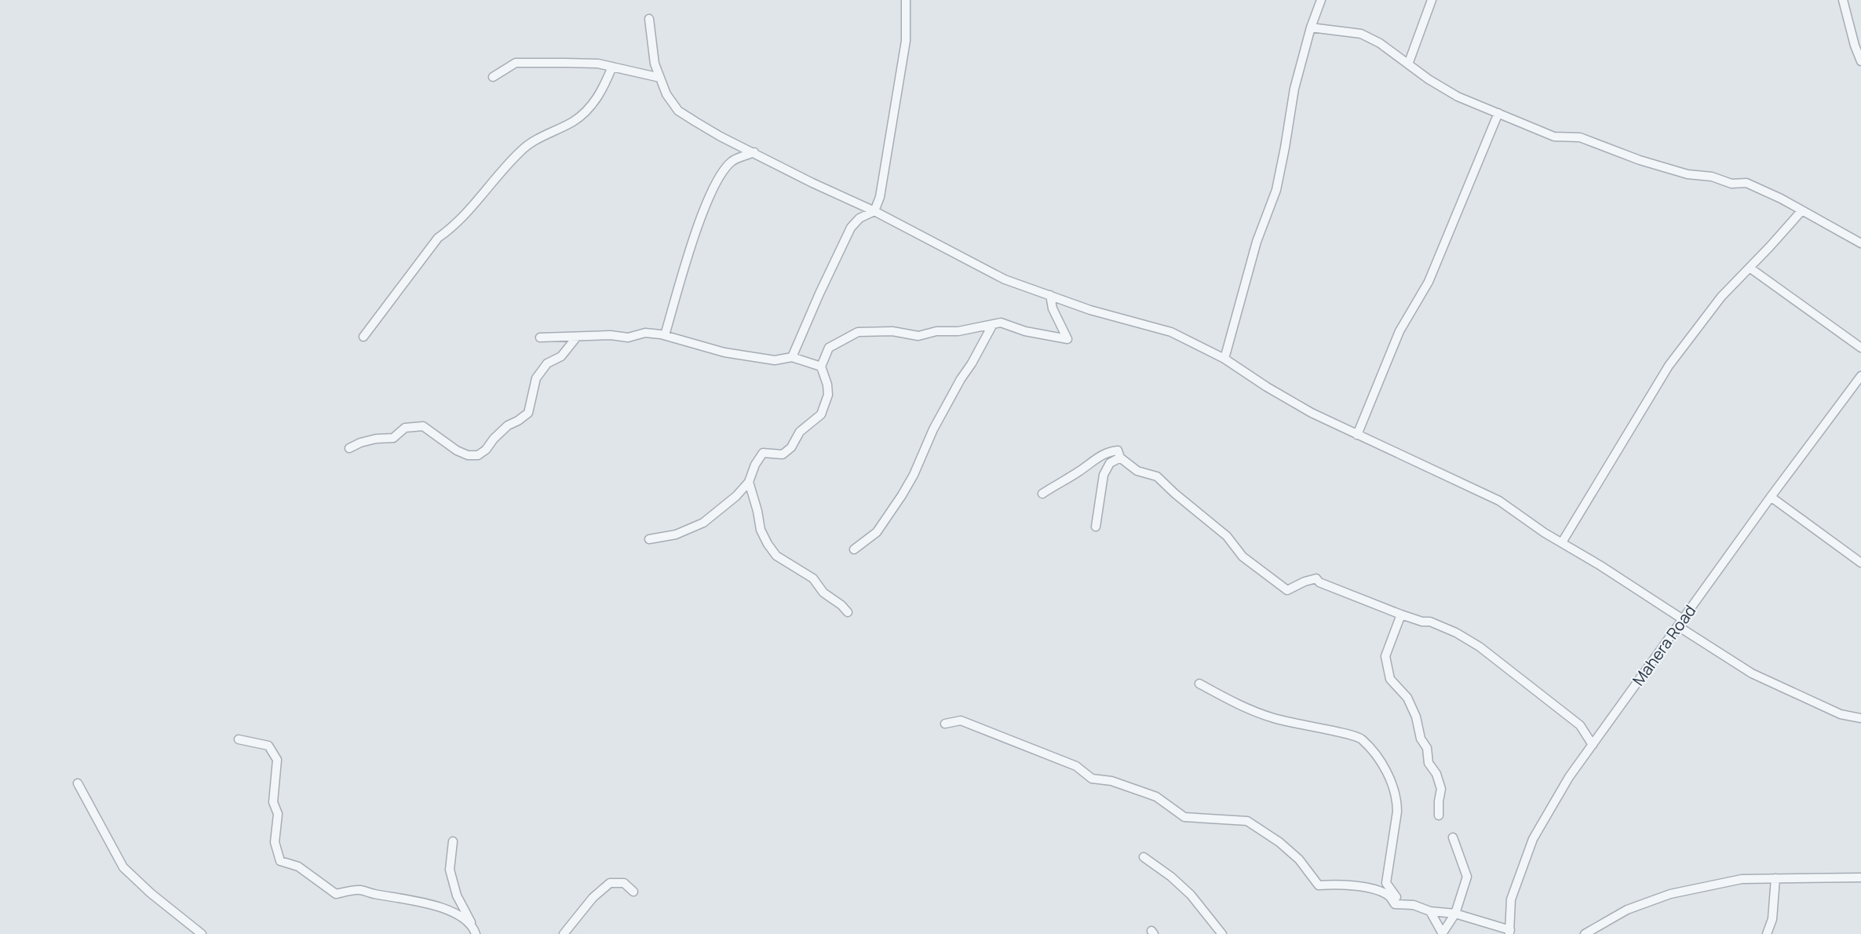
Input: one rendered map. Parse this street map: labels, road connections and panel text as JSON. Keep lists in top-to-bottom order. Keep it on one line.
{"streets":{"street":["Mahera Road"]}}
